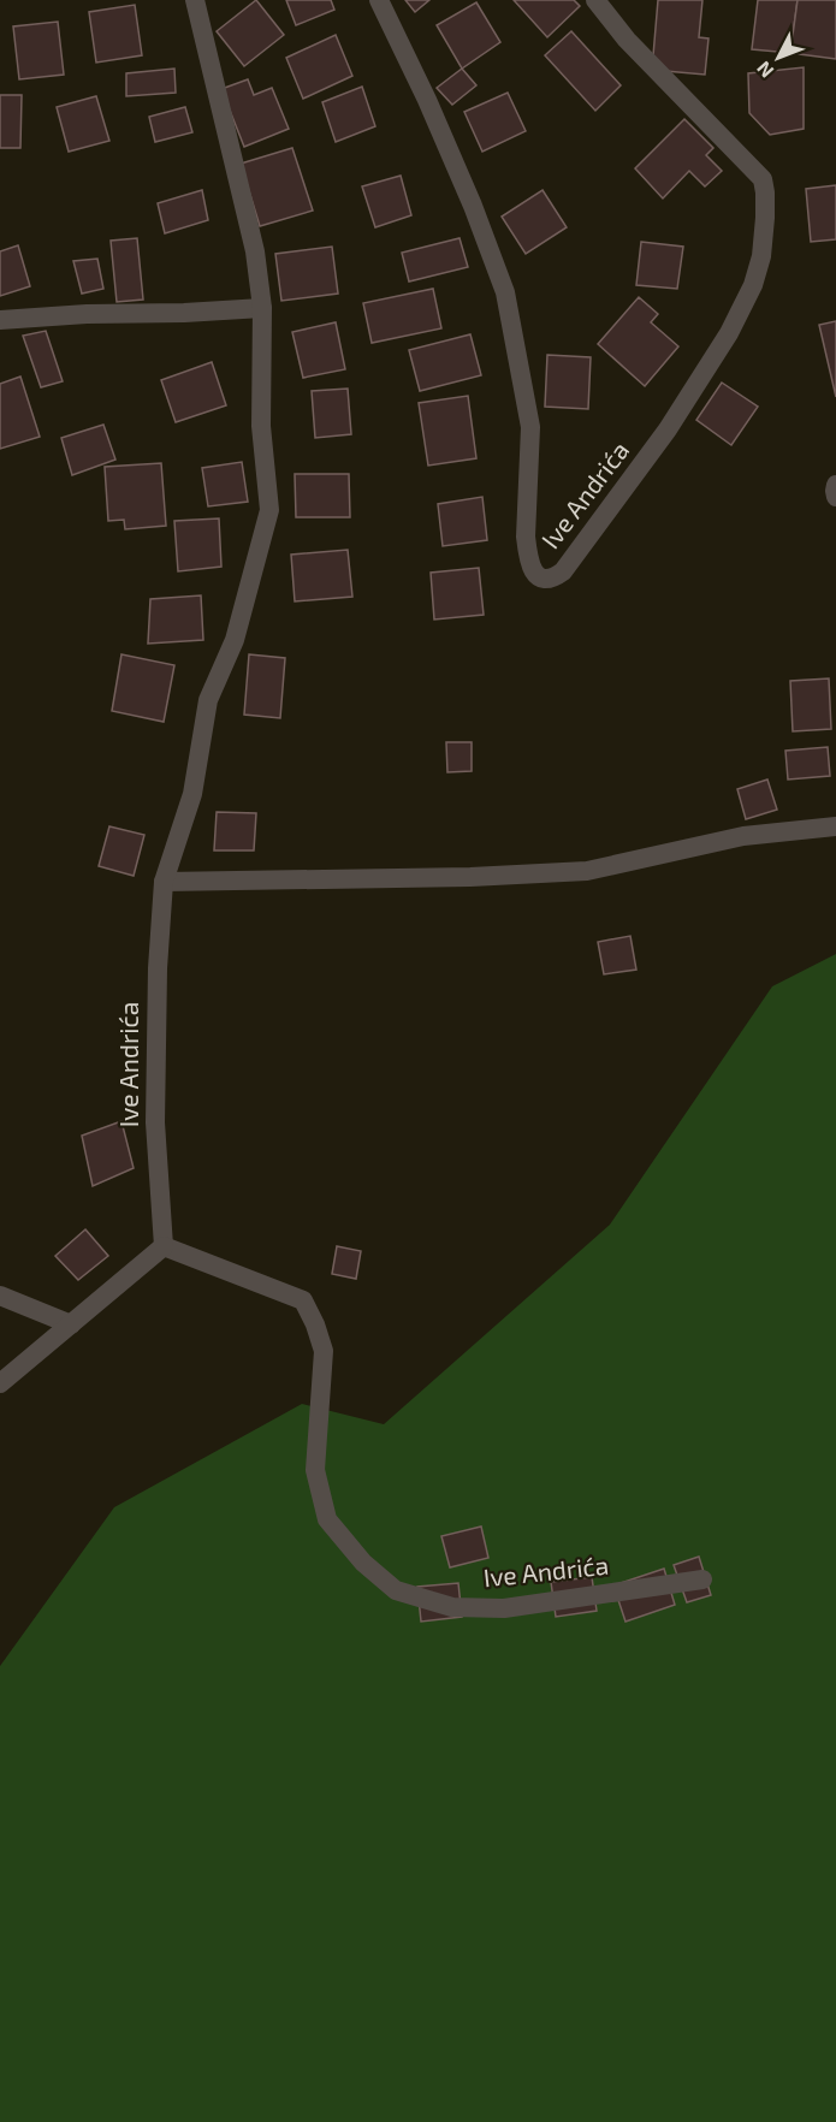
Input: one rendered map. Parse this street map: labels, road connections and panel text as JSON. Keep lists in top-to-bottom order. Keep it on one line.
{"streets":{"street":["Ive Andrića"]},"north":"bottom left"}
